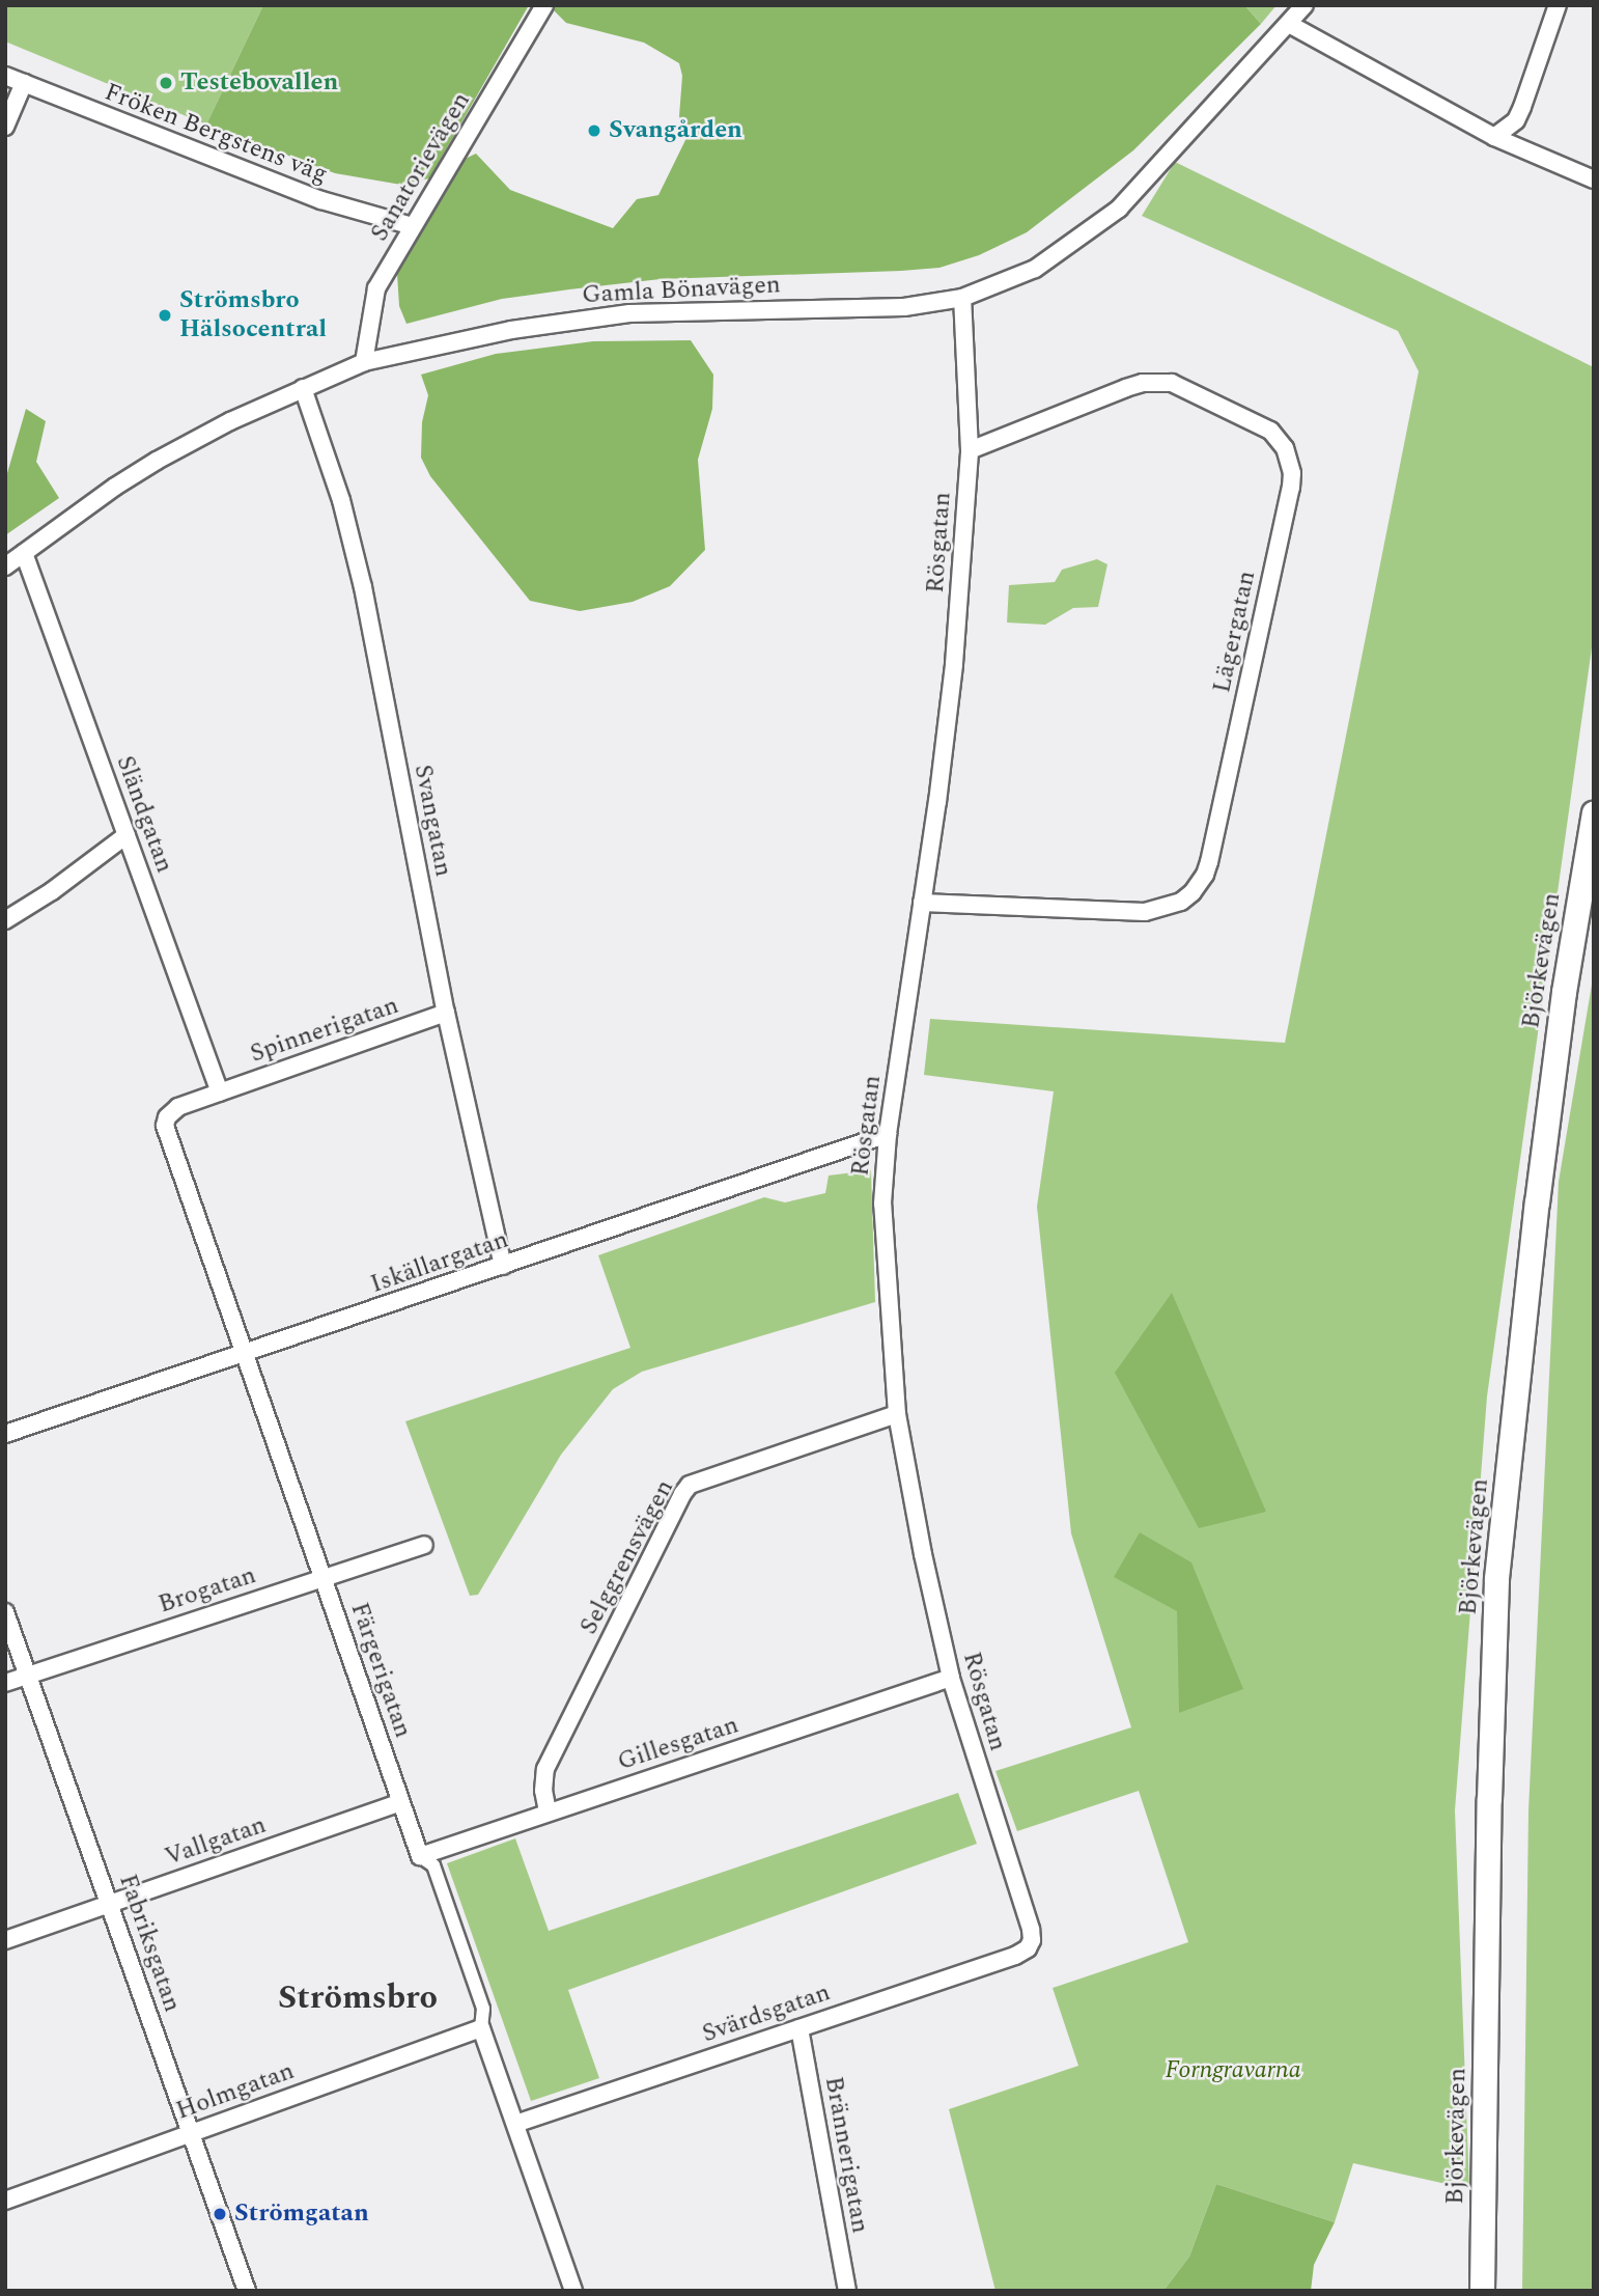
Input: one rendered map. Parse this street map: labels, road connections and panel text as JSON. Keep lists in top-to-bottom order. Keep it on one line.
{"streets":{"main road":["Björkevägen"],"street":["Fröken Bergstens väg","Sanatorievägen","Gamla Bönavägen","Rösgatan","Lägergatan","Sländgatan","Svangatan","Spinnerigatan","Iskällargatan","Selggrensvägen","Brogatan","Färgerigatan","Gillesgatan","Vallgatan","Fabriksgatan","Svärdsgatan","Holmgatan","Brännerigatan"]},"crossings":[["Fröken Bergstens väg","Sanatorievägen"],["Sanatorievägen","Gamla Bönavägen"],["Gamla Bönavägen","Rösgatan"],["Gamla Bönavägen","Sländgatan"],["Gamla Bönavägen","Svangatan"],["Rösgatan","Lägergatan"],["Rösgatan","Iskällargatan"],["Rösgatan","Selggrensvägen"],["Rösgatan","Gillesgatan"],["Rösgatan","Svärdsgatan"],["Sländgatan","Spinnerigatan"],["Sländgatan","Färgerigatan"],["Svangatan","Spinnerigatan"],["Svangatan","Iskällargatan"],["Spinnerigatan","Färgerigatan"],["Iskällargatan","Färgerigatan"],["Selggrensvägen","Gillesgatan"],["Brogatan","Färgerigatan"],["Brogatan","Fabriksgatan"],["Färgerigatan","Gillesgatan"],["Färgerigatan","Vallgatan"],["Färgerigatan","Svärdsgatan"],["Färgerigatan","Holmgatan"],["Vallgatan","Fabriksgatan"],["Fabriksgatan","Holmgatan"],["Svärdsgatan","Brännerigatan"]],"districts":["Strömsbro"],"parks":["Forngravarna"],"places":["Testebovallen","Svangården","Strömsbro Hälsocentral","Strömgatan"]}
